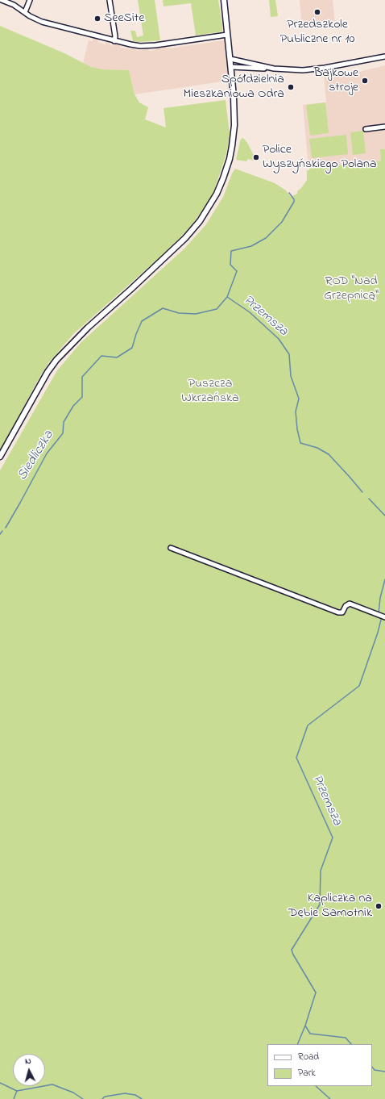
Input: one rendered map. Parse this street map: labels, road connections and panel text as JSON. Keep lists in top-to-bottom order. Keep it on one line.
{"water":["Przemsza","Siedliczka"],"parks":["ROD \"Nad Grzepnicą\"","Puszcza Wkrzańska"],"places":["Przedszkole Publiczne nr 10","SeeSite","Bajkowe stroje","Spółdzielnia Mieszkaniowa Odra","Police Wyszyńskiego Polana","Kapliczka na Dębie Samotnik"],"legend":["Road","Park"],"north":"top"}
